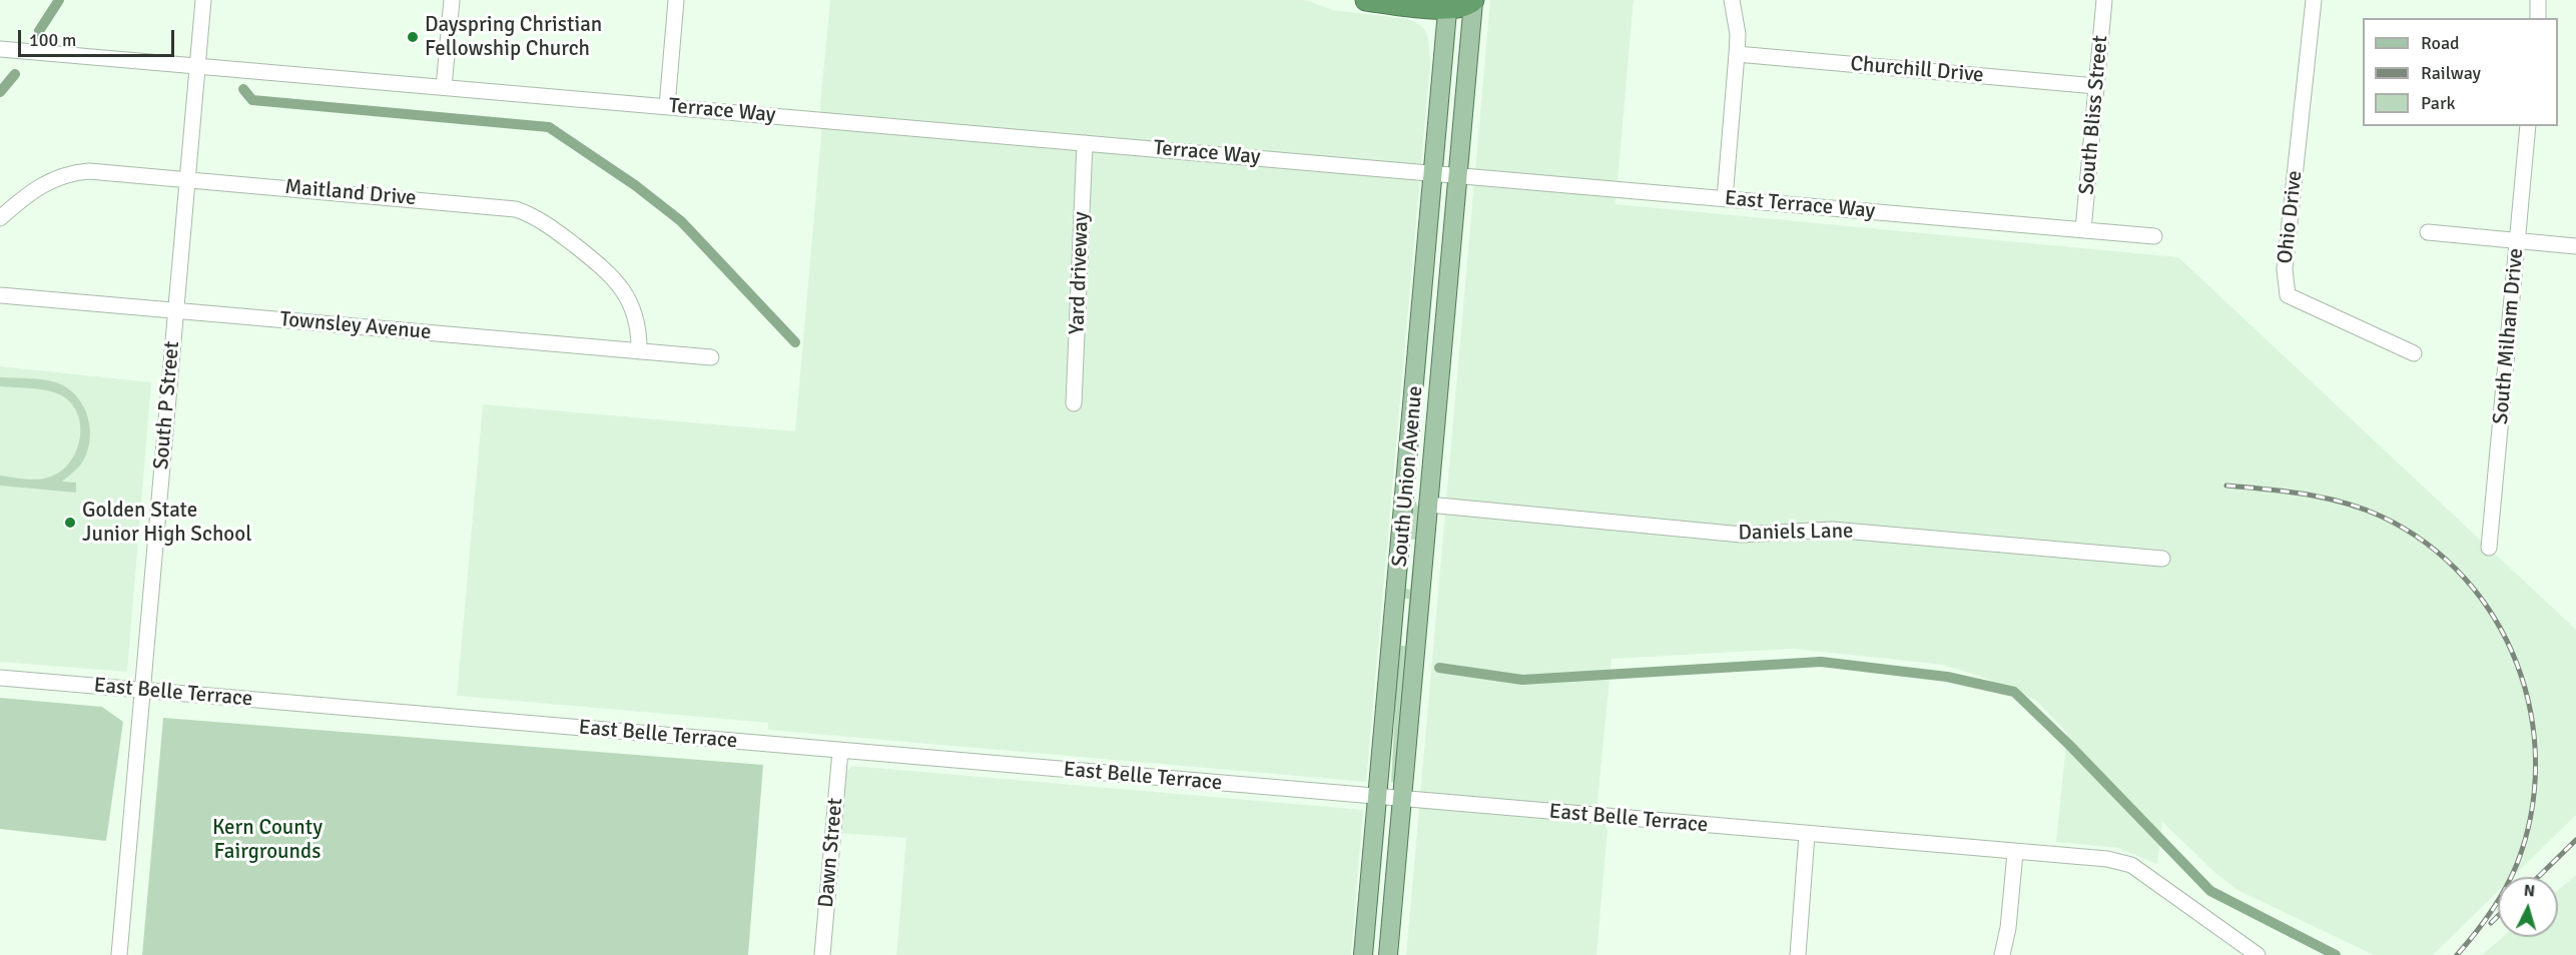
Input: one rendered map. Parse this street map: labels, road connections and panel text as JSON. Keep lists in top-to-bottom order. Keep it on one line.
{"streets":{"main road":["South Union Avenue"],"street":["Churchill Drive","Terrace Way","South Bliss Street","Maitland Drive","East Terrace Way","Ohio Drive","Yard driveway","Townsley Avenue","South Milham Drive","South P Street","Daniels Lane","East Belle Terrace","Dawn Street"]},"crossings":[["Churchill Drive","South Bliss Street"],["Terrace Way","East Terrace Way"],["Terrace Way","Yard driveway"],["Terrace Way","South P Street"],["Terrace Way","South Union Avenue"],["South Bliss Street","East Terrace Way"],["Maitland Drive","Townsley Avenue"],["Maitland Drive","South P Street"],["East Terrace Way","South Union Avenue"],["Townsley Avenue","South P Street"],["South P Street","East Belle Terrace"],["South Union Avenue","Daniels Lane"],["South Union Avenue","East Belle Terrace"],["East Belle Terrace","Dawn Street"]],"parks":["Kern County Fairgrounds"],"places":["Dayspring Christian Fellowship Church","Golden State Junior High School"],"legend":["Road","Railway","Park"],"scale_bar":"100 m","north":"top"}
